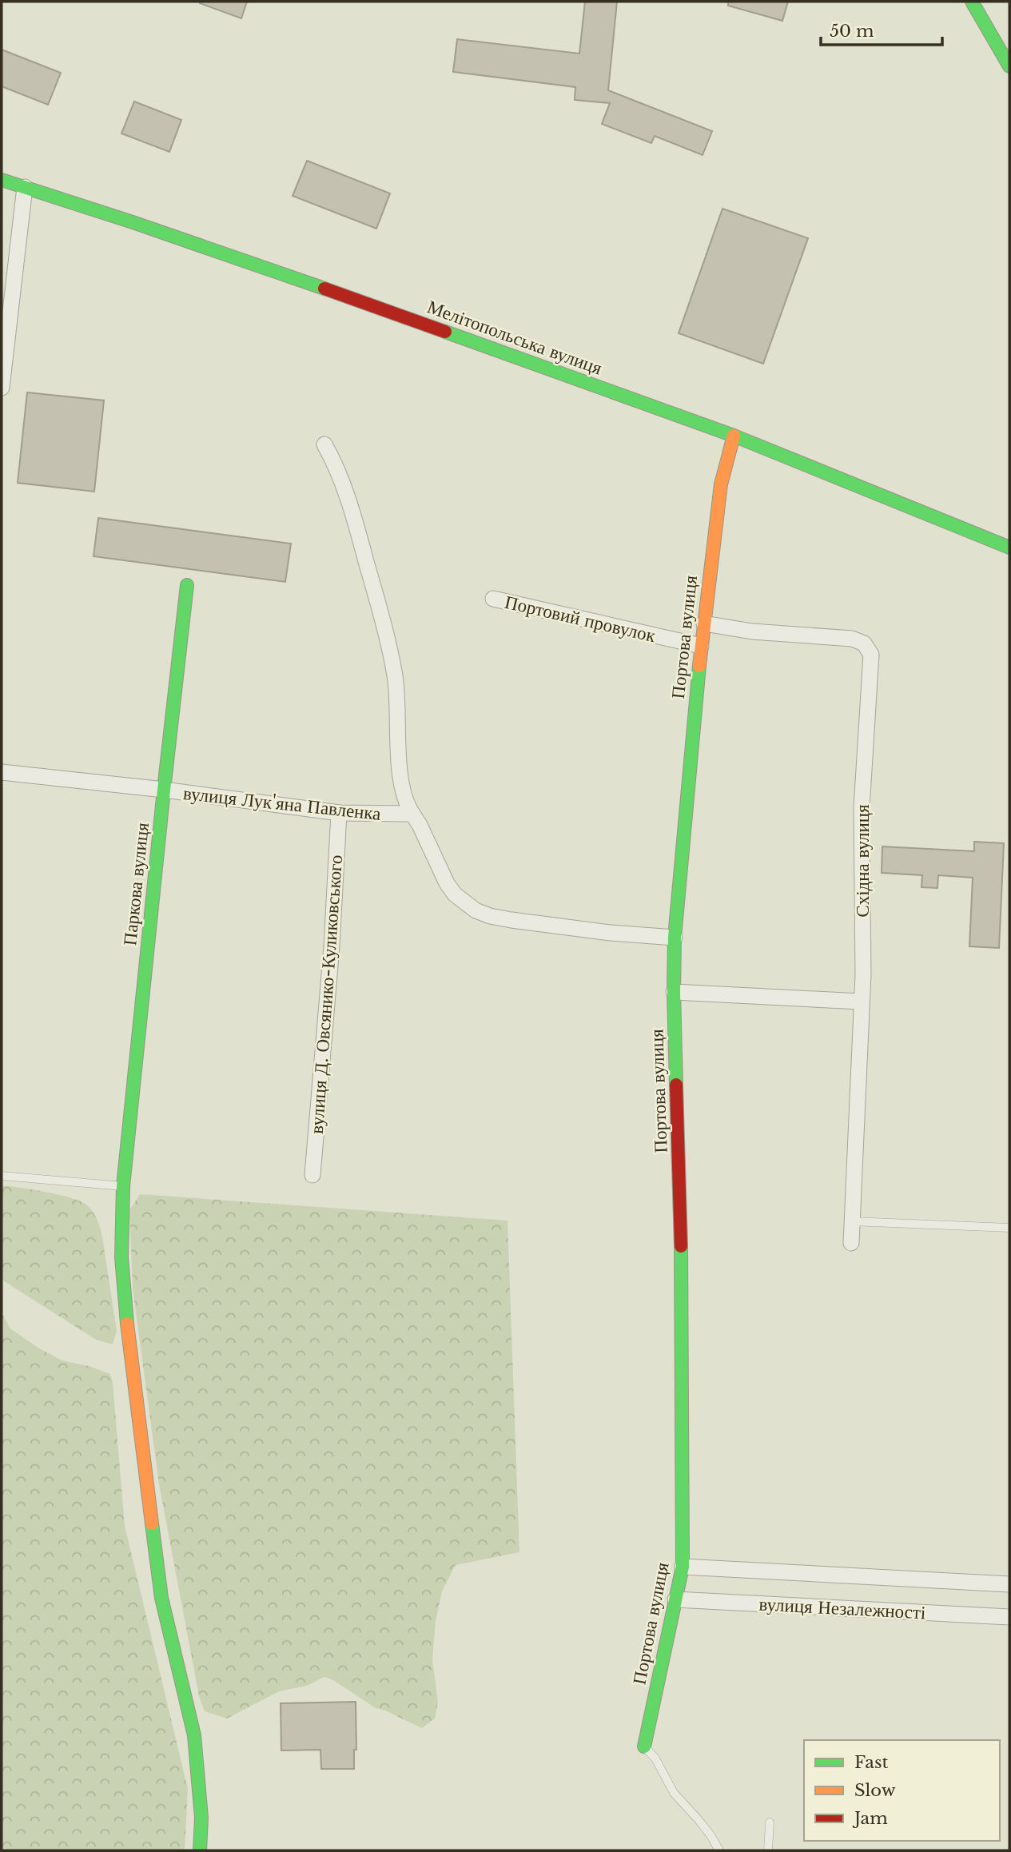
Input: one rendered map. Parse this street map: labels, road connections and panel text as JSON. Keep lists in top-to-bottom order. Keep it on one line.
{"streets":{"street":["Мелітопольська вулиця","Портовий провулок","Портова вулиця","вулиця Лук'яна Павленка","Східна вулиця","Паркова вулиця","вулиця Д. Овсянико-Куликовського","вулиця Незалежності"]},"crossings":[["Мелітопольська вулиця","Портова вулиця"],["Портовий провулок","Портова вулиця"],["Портова вулиця","Східна вулиця"],["Портова вулиця","вулиця Незалежності"],["вулиця Лук'яна Павленка","Паркова вулиця"],["вулиця Лук'яна Павленка","вулиця Д. Овсянико-Куликовського"]],"legend":["Fast","Slow","Jam"],"scale_bar":"50 m"}
